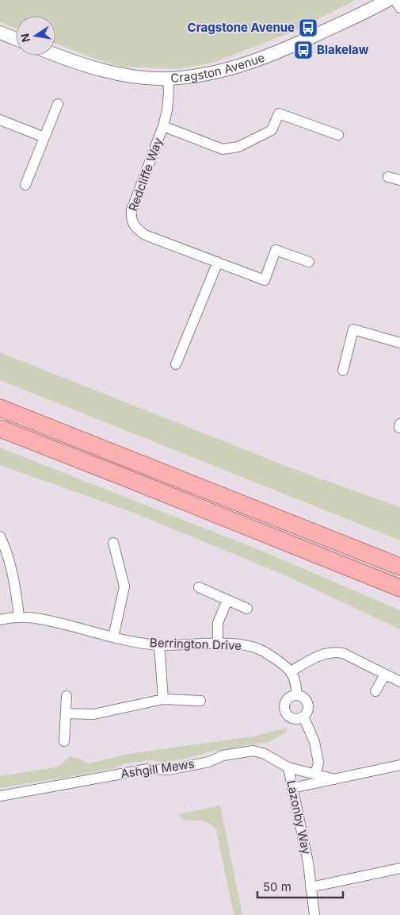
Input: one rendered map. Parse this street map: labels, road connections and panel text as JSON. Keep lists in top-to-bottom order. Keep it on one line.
{"streets":{"street":["Cragston Avenue","Redcliffe Way","Berrington Drive","Ashgill Mews","Lazonby Way"]},"crossings":[["Cragston Avenue","Redcliffe Way"],["Ashgill Mews","Lazonby Way"]],"places":{"bus stop":["Cragstone Avenue","Blakelaw"]},"scale_bar":"50 m","north":"left"}
